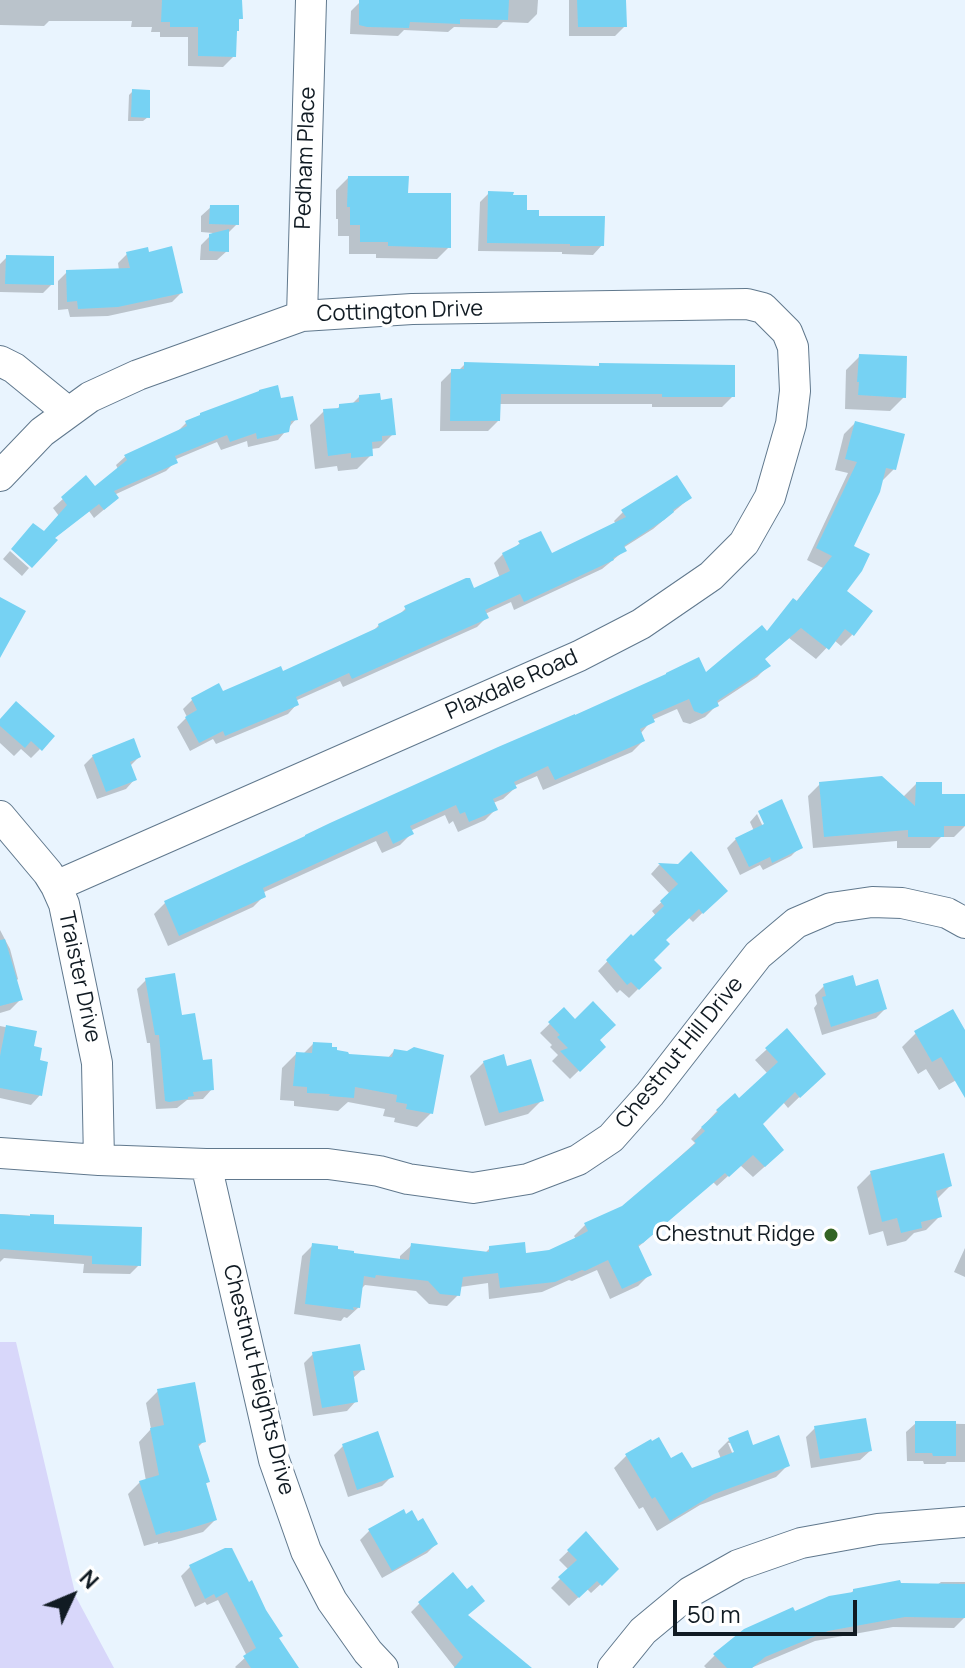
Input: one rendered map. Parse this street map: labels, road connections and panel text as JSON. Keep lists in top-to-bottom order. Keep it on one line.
{"streets":{"street":["Pedham Place","Cottington Drive","Plaxdale Road","Traister Drive","Chestnut Hill Drive","Chestnut Heights Drive"]},"crossings":[["Pedham Place","Cottington Drive"],["Cottington Drive","Plaxdale Road"],["Plaxdale Road","Traister Drive"],["Traister Drive","Chestnut Hill Drive"],["Chestnut Hill Drive","Chestnut Heights Drive"]],"places":["Chestnut Ridge"],"scale_bar":"50 m","north":"top right"}
